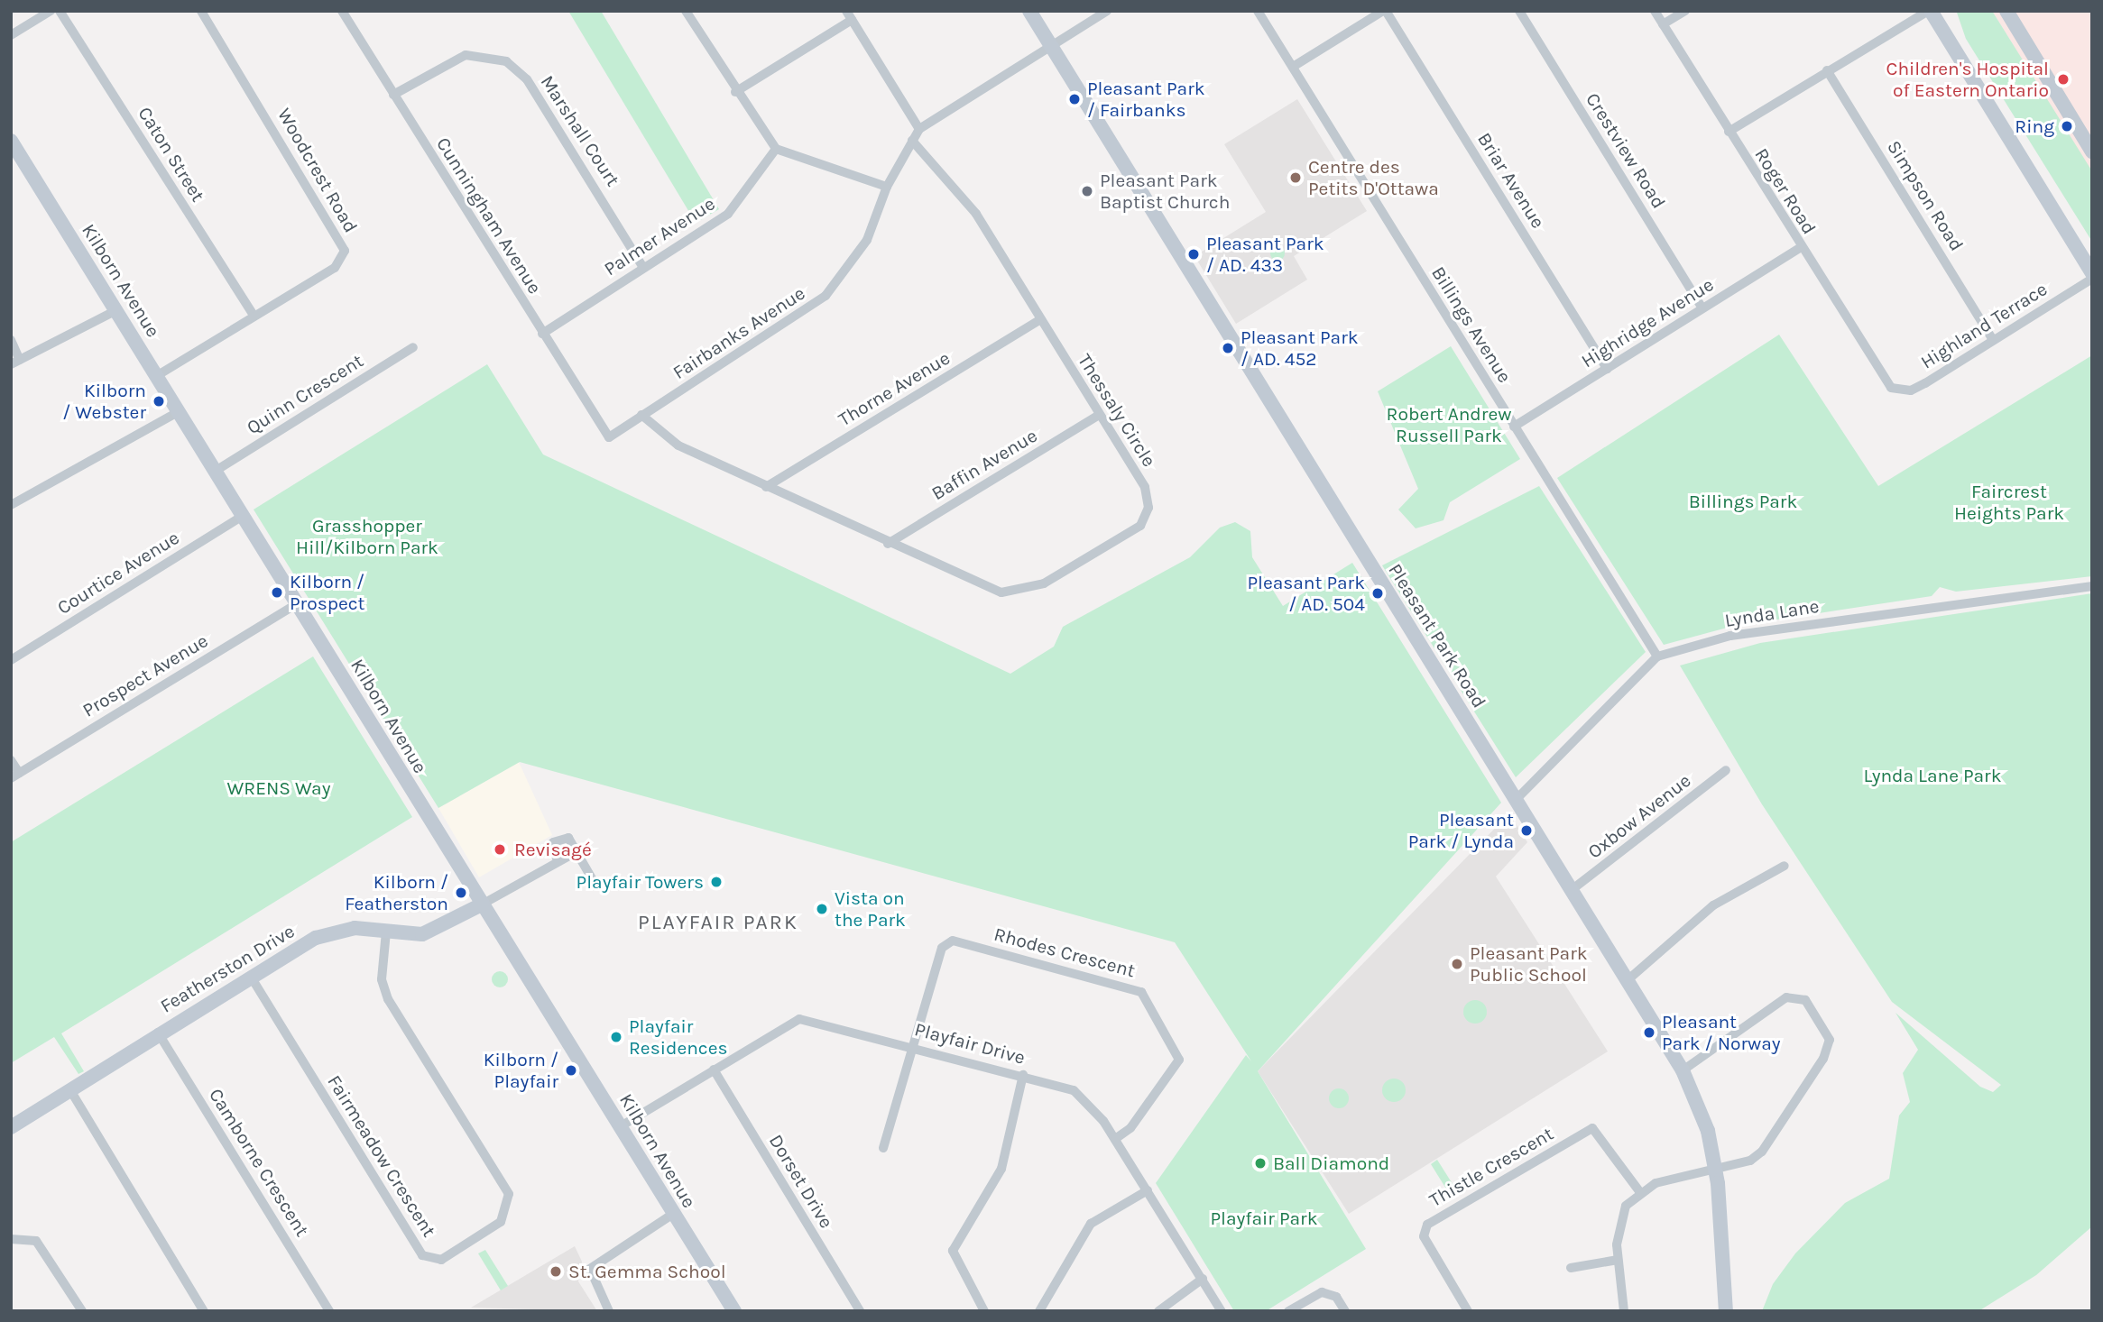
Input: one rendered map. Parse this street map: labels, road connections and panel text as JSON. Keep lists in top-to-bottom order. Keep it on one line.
{"streets":{"street":["Marshall Court","Crestview Road","Caton Street","Woodcrest Road","Briar Avenue","Roger Road","Simpson Road","Cunningham Avenue","Palmer Avenue","Kilborn Avenue","Highridge Avenue","Billings Avenue","Highland Terrace","Fairbanks Avenue","Thorne Avenue","Quinn Crescent","Thessaly Circle","Baffin Avenue","Courtice Avenue","Lynda Lane","Pleasant Park Road","Prospect Avenue","Oxbow Avenue","Rhodes Crescent","Featherston Drive","Playfair Drive","Fairmeadow Crescent","Camborne Crescent","Thistle Crescent","Dorset Drive"]},"crossings":[["Marshall Court","Cunningham Avenue"],["Marshall Court","Palmer Avenue"],["Crestview Road","Highridge Avenue"],["Caton Street","Woodcrest Road"],["Woodcrest Road","Kilborn Avenue"],["Briar Avenue","Highridge Avenue"],["Roger Road","Highridge Avenue"],["Roger Road","Highland Terrace"],["Simpson Road","Highland Terrace"],["Cunningham Avenue","Palmer Avenue"],["Cunningham Avenue","Fairbanks Avenue"],["Kilborn Avenue","Quinn Crescent"],["Kilborn Avenue","Courtice Avenue"],["Kilborn Avenue","Prospect Avenue"],["Kilborn Avenue","Featherston Drive"],["Kilborn Avenue","Playfair Drive"],["Highridge Avenue","Billings Avenue"],["Billings Avenue","Lynda Lane"],["Fairbanks Avenue","Thessaly Circle"],["Fairbanks Avenue","Pleasant Park Road"],["Thorne Avenue","Thessaly Circle"],["Thessaly Circle","Baffin Avenue"],["Lynda Lane","Pleasant Park Road"],["Pleasant Park Road","Oxbow Avenue"],["Rhodes Crescent","Playfair Drive"],["Featherston Drive","Fairmeadow Crescent"],["Featherston Drive","Camborne Crescent"],["Playfair Drive","Dorset Drive"]],"districts":["PLAYFAIR PARK"],"parks":["Robert Andrew Russell Park","Faircrest Heights Park","Billings Park","Grasshopper Hill/Kilborn Park","Lynda Lane Park","WRENS Way","Playfair Park"],"places":["Children's Hospital of Eastern Ontario","Pleasant Park / Fairbanks","Ring","Centre des Petits D'Ottawa","Pleasant Park Baptist Church","Pleasant Park / AD. 433","Pleasant Park / AD. 452","Kilborn / Webster","Kilborn / Prospect","Pleasant Park / AD. 504","Pleasant Park / Lynda","Revisagé","Playfair Towers","Kilborn / Featherston","Vista on the Park","Pleasant Park Public School","Pleasant Park / Norway","Playfair Residences","Kilborn / Playfair","Ball Diamond","St. Gemma School"]}
